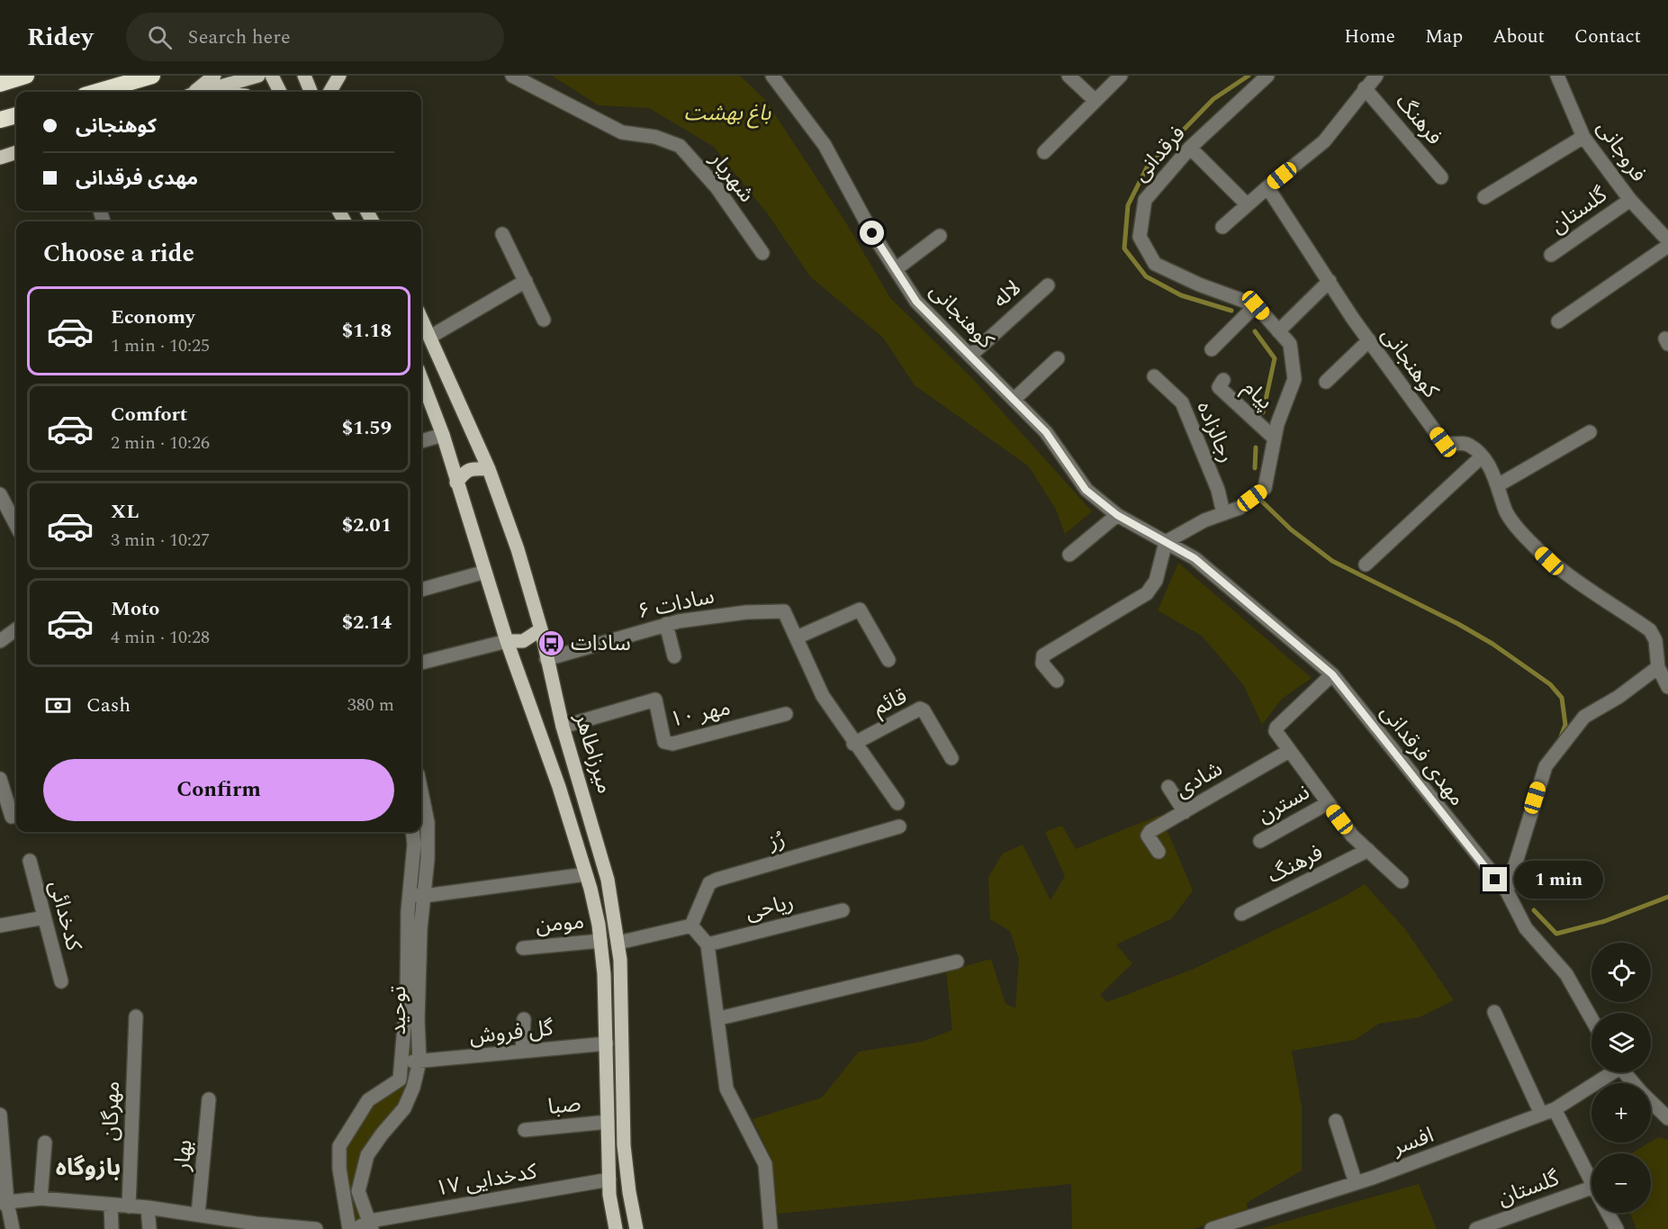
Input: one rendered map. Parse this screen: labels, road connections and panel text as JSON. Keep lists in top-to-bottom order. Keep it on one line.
{"streets":{"main road":["میرزاطاهر"],"street":["فرهنگ","فروجانی","فرقدانی","شهریار","گلستان","لاله","کوهنجانی","پیام","رجالزاده","سادات ۶","قائم","مهر ۱۰","مهدی فرقدانی","شادی","نسترن","رُز","ریاحی","کدخدائی","مومن","توحید","گل فروش","صبا","مهرگان","افسر","بهار","کدخدایی ۱۷"]},"crossings":[["فروجانی","گلستان"],["فرقدانی","پیام"],["فرقدانی","رجالزاده"],["لاله","کوهنجانی"],["کوهنجانی","مهدی فرقدانی"],["سادات ۶","میرزاطاهر"],["مهر ۱۰","میرزاطاهر"],["میرزاطاهر","مومن"],["میرزاطاهر","گل فروش"],["میرزاطاهر","صبا"],["میرزاطاهر","کدخدایی ۱۷"],["توحید","گل فروش"],["توحید","کدخدایی ۱۷"]],"districts":["بازوگاه"],"parks":["باغ بهشت"],"places":{"bus stop":["سادات"]},"page":{"header":"Ridey","search":"Search here","nav":["Home","Map","About","Contact"],"banner":["کوهنجانی","مهدی فرقدانی"],"heading":"Choose a ride","list":[{"name":"Economy","note":"1 min · 10:25","value":"$1.18"},{"name":"Comfort","note":"2 min · 10:26","value":"$1.59"},{"name":"XL","note":"3 min · 10:27","value":"$2.01"},{"name":"Moto","note":"4 min · 10:28","value":"$2.14"}],"pay":["Cash","380 m"],"buttons":"Confirm","bubble":"1 min","map_buttons":["+","−"]}}
